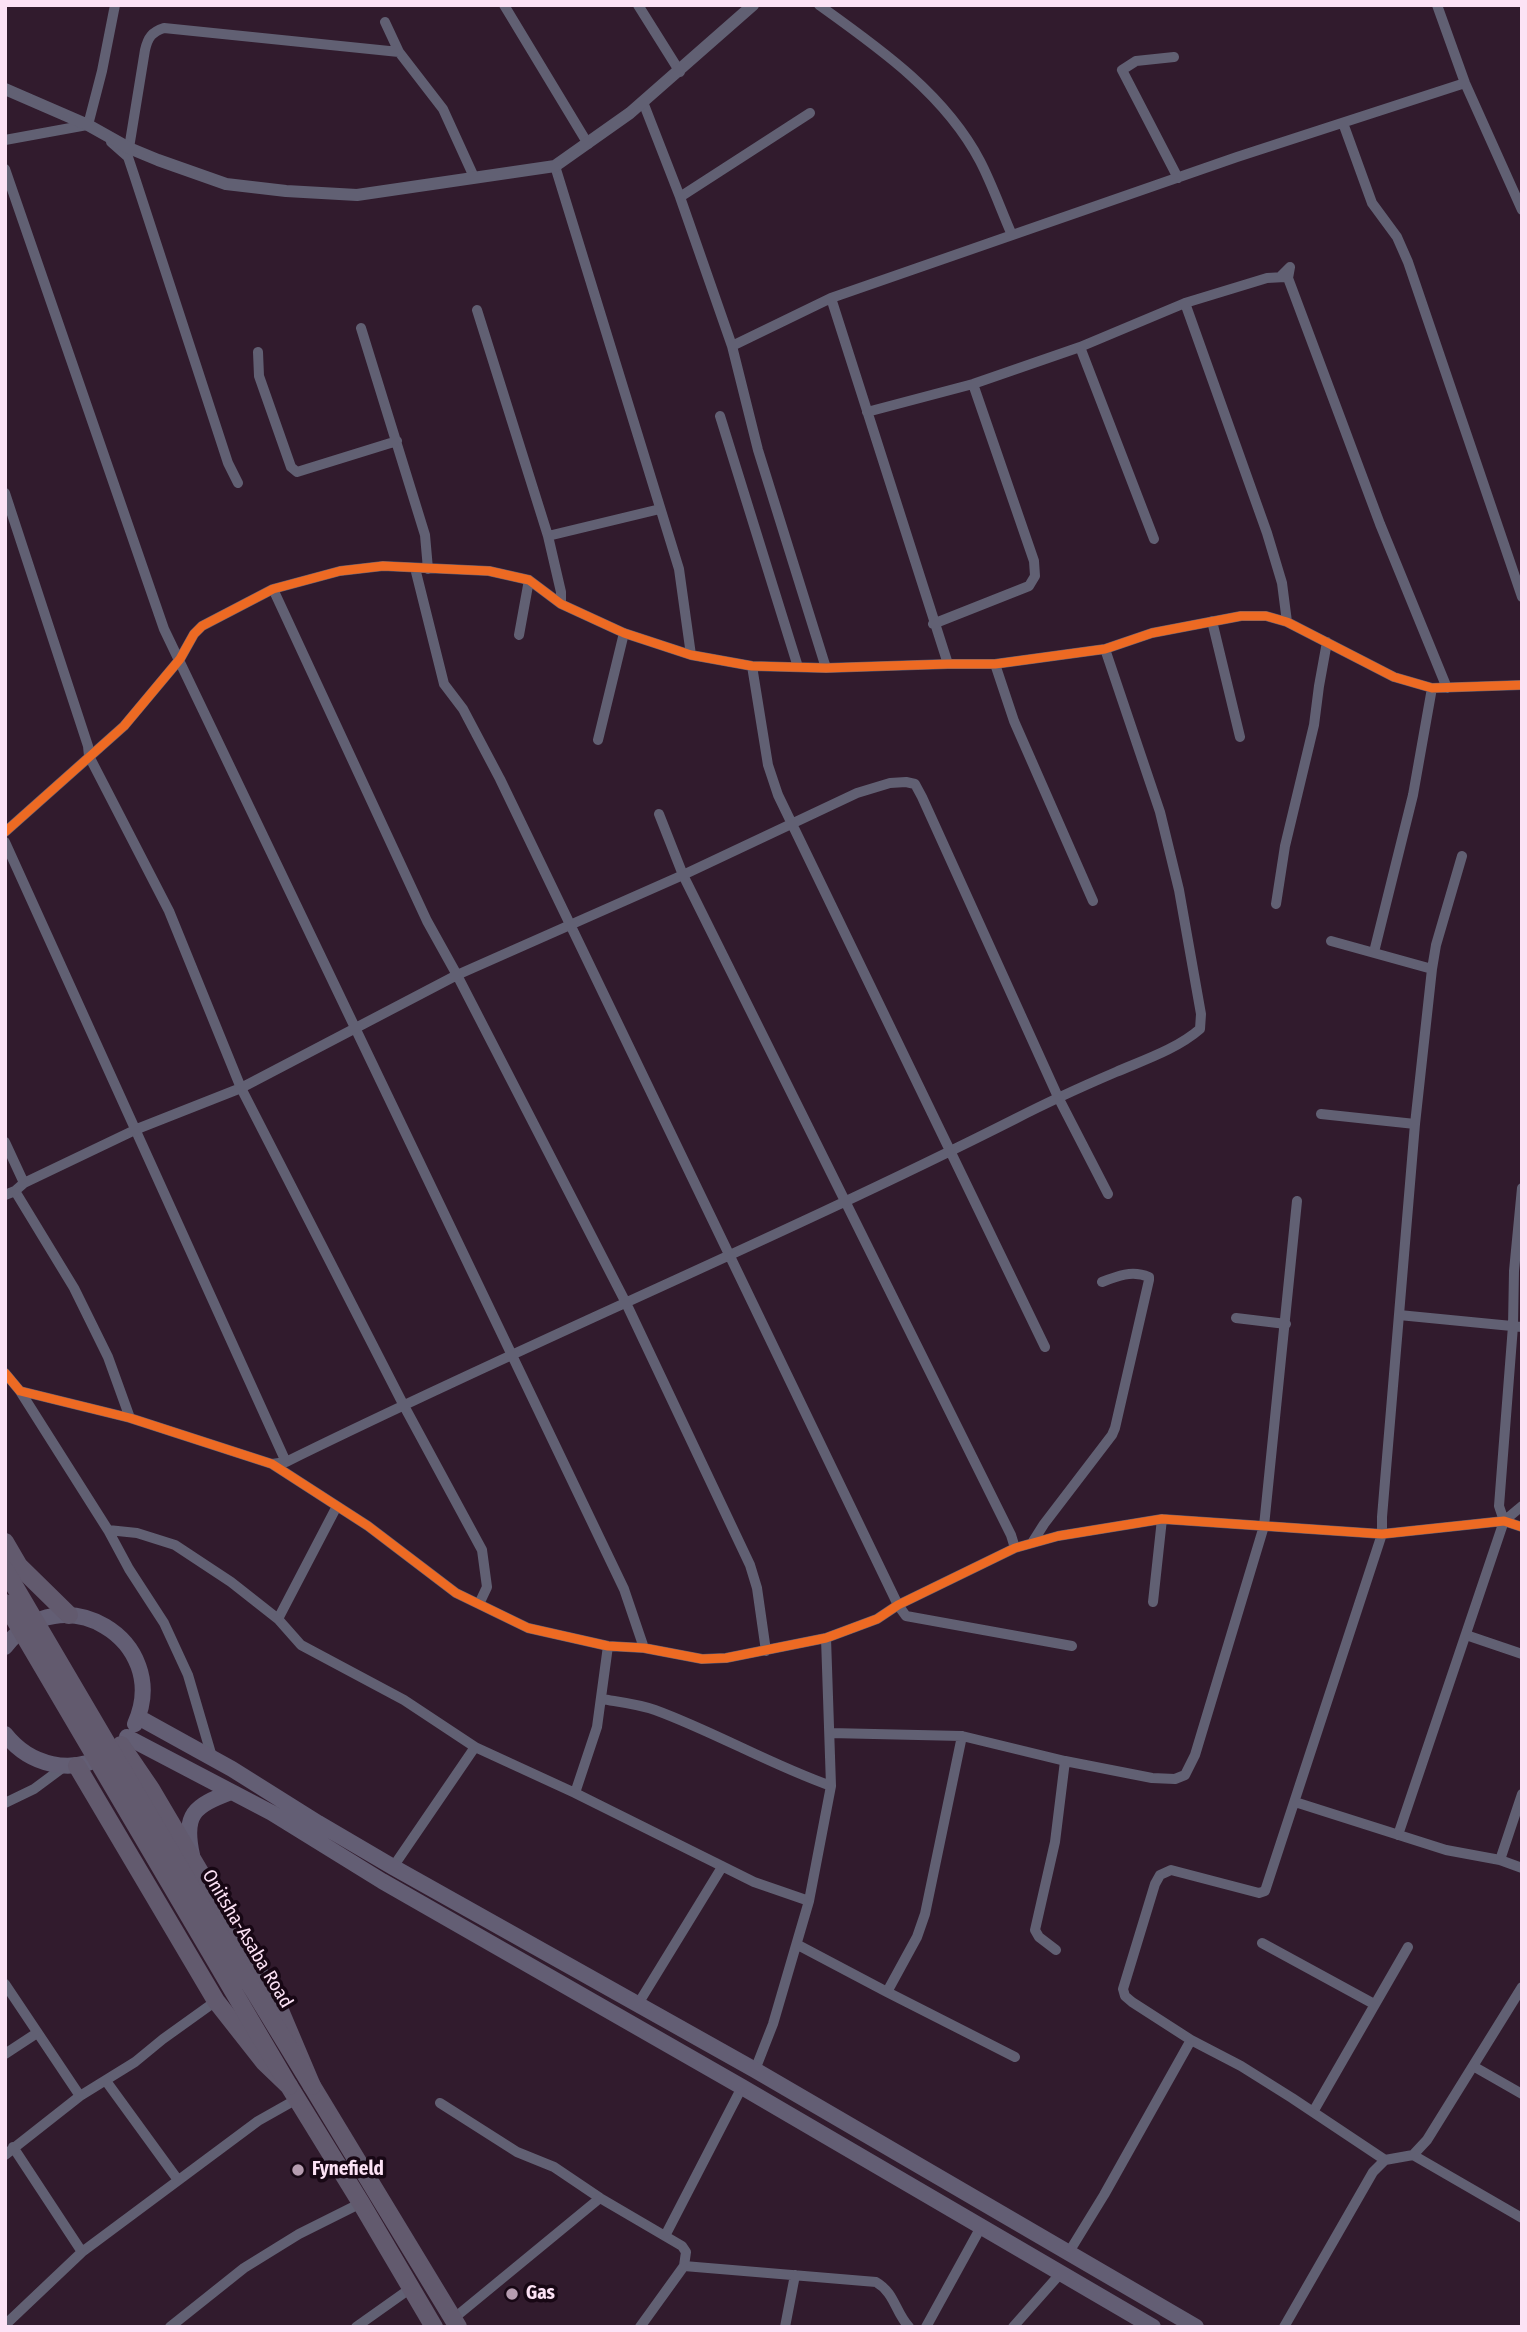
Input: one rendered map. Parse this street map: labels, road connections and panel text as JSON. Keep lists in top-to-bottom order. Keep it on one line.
{"streets":{"highway":["Onitsha-Asaba Road"]},"places":["Fynefield","Gas"]}
